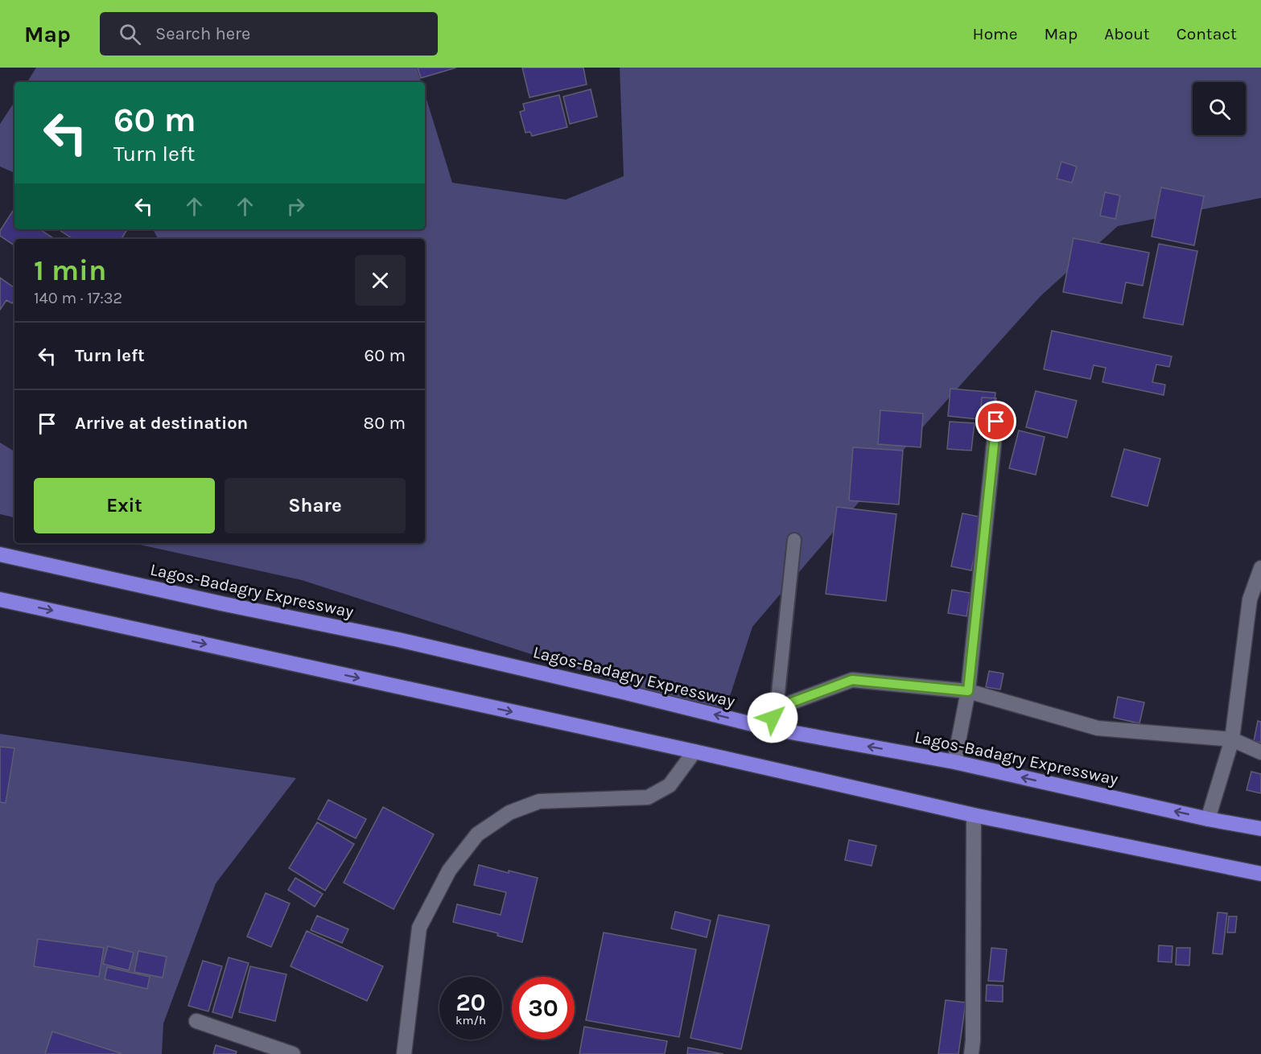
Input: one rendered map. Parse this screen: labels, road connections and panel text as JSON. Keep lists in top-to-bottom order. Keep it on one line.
{"streets":{"highway":["Lagos-Badagry Expressway"]},"page":{"header":"Map","search":"Search here","nav":["Home","Map","About","Contact"],"turn":["60 m","Turn left"],"heading":["1 min","140 m · 17:32"],"list":[{"name":"Turn left","value":"60 m"},{"name":"Arrive at destination","value":"80 m"}],"buttons":["Exit","Share"],"speed":"20 km/h","limit":"30"}}
